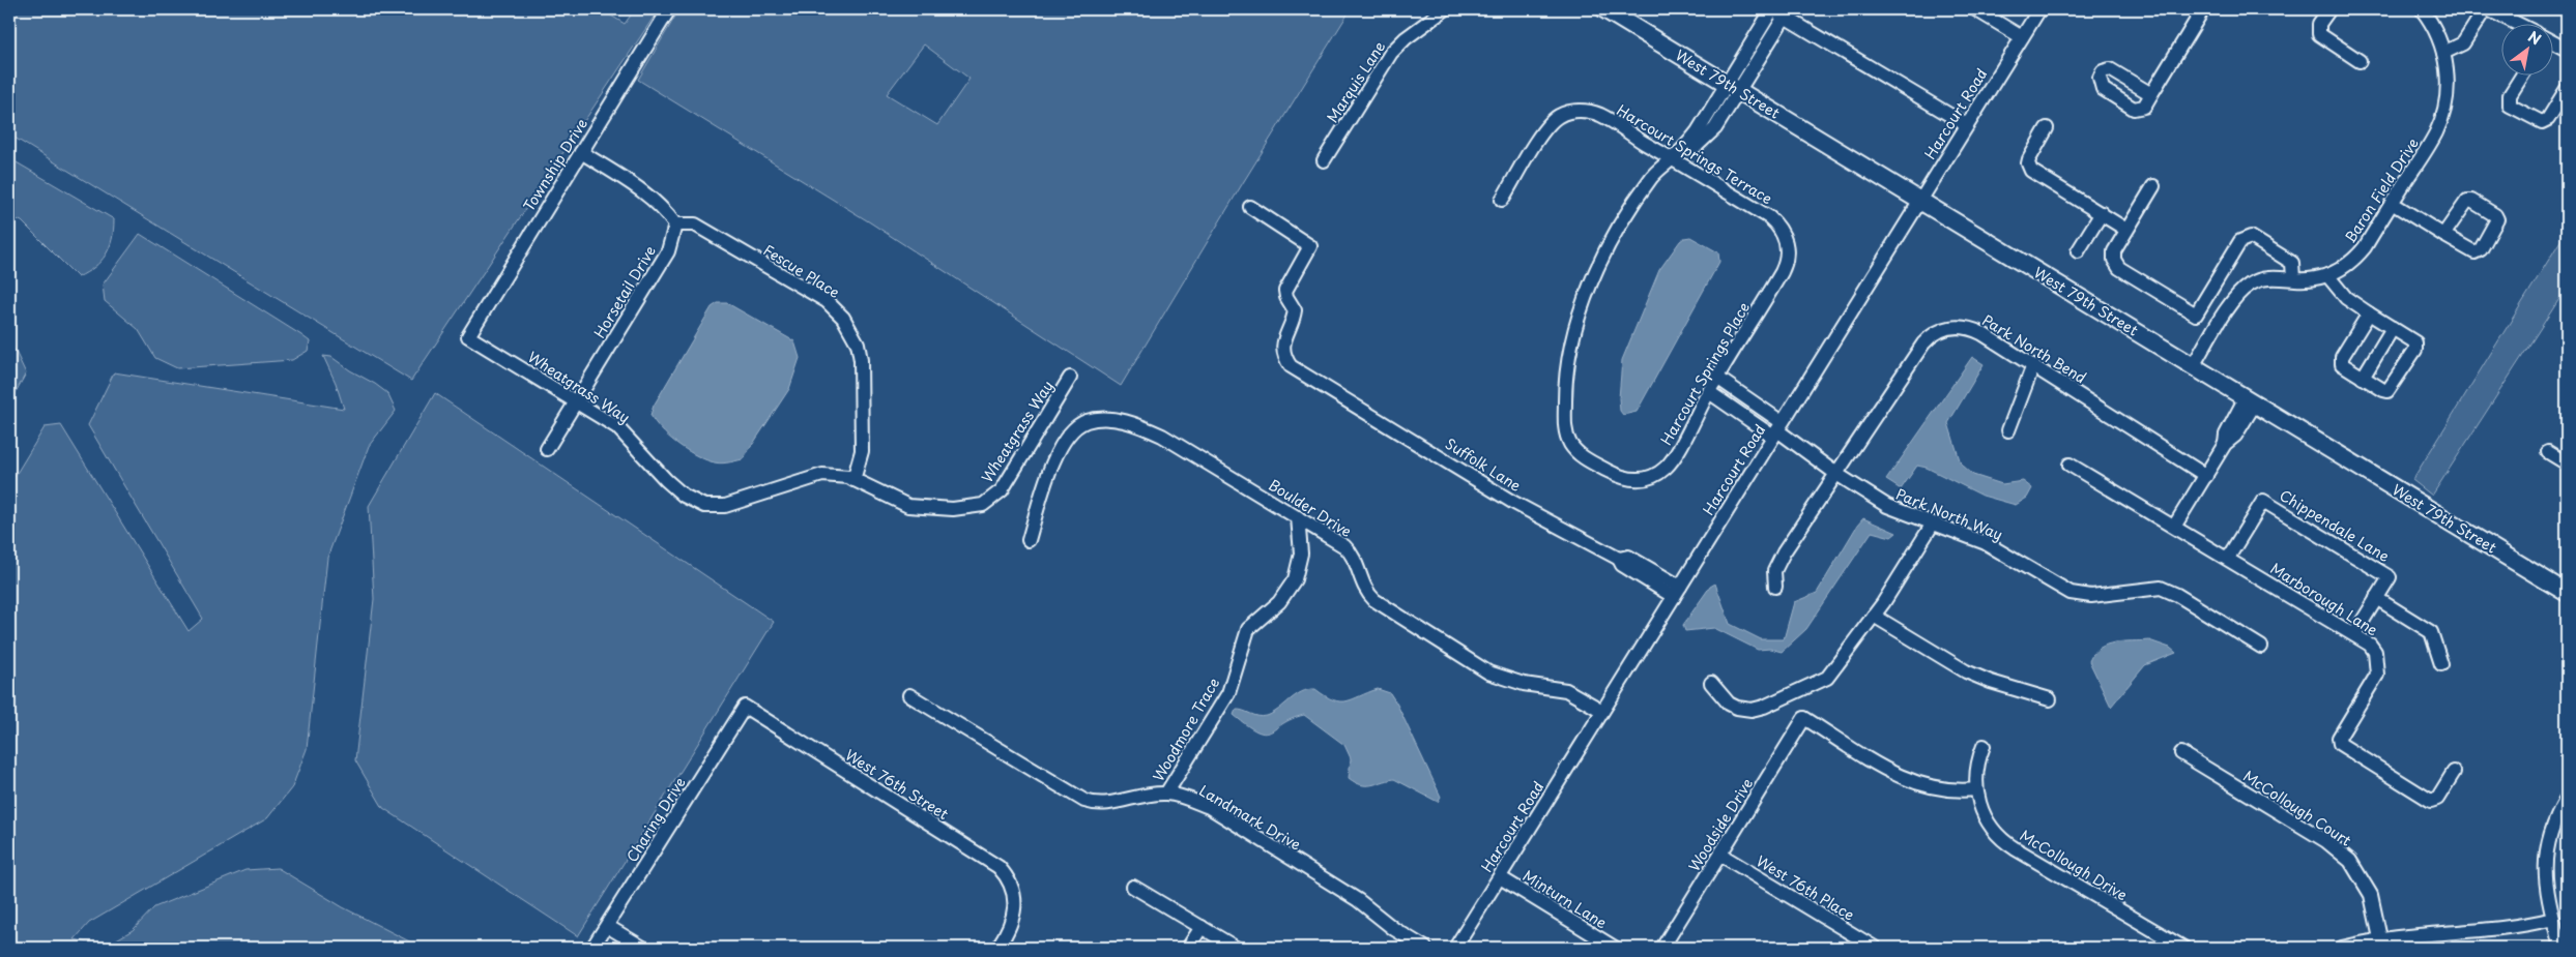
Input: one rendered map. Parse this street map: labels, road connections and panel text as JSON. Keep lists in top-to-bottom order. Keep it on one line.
{"streets":{"main road":["West 79th Street"],"street":["Marquis Lane","Harcourt Road","Harcourt Springs Terrace","Township Drive","Baron Field Drive","Fescue Place","Horsetail Drive","Park North Bend","Harcourt Springs Place","Wheatgrass Way","Suffolk Lane","Boulder Drive","Park North Way","Chippendale Lane","Marborough Lane","Woodmore Trace","West 76th Street","McCollough Court","Landmark Drive","Charing Drive","Woodside Drive","McCollough Drive","West 76th Place","Minturn Lane"]},"crossings":[["West 79th Street","Harcourt Road"],["West 79th Street","Baron Field Drive"],["West 79th Street","Harcourt Springs Place"],["Harcourt Road","Suffolk Lane"],["Harcourt Road","Boulder Drive"],["Harcourt Road","Park North Way"],["Harcourt Road","Minturn Lane"],["Harcourt Springs Terrace","Harcourt Springs Place"],["Township Drive","Wheatgrass Way"],["Fescue Place","Horsetail Drive"],["Fescue Place","Wheatgrass Way"],["Horsetail Drive","Wheatgrass Way"],["Park North Bend","Park North Way"],["Boulder Drive","Woodmore Trace"],["Chippendale Lane","Marborough Lane"],["Woodmore Trace","Landmark Drive"],["West 76th Street","Charing Drive"],["Woodside Drive","McCollough Drive"],["Woodside Drive","West 76th Place"]],"north":"top right"}
